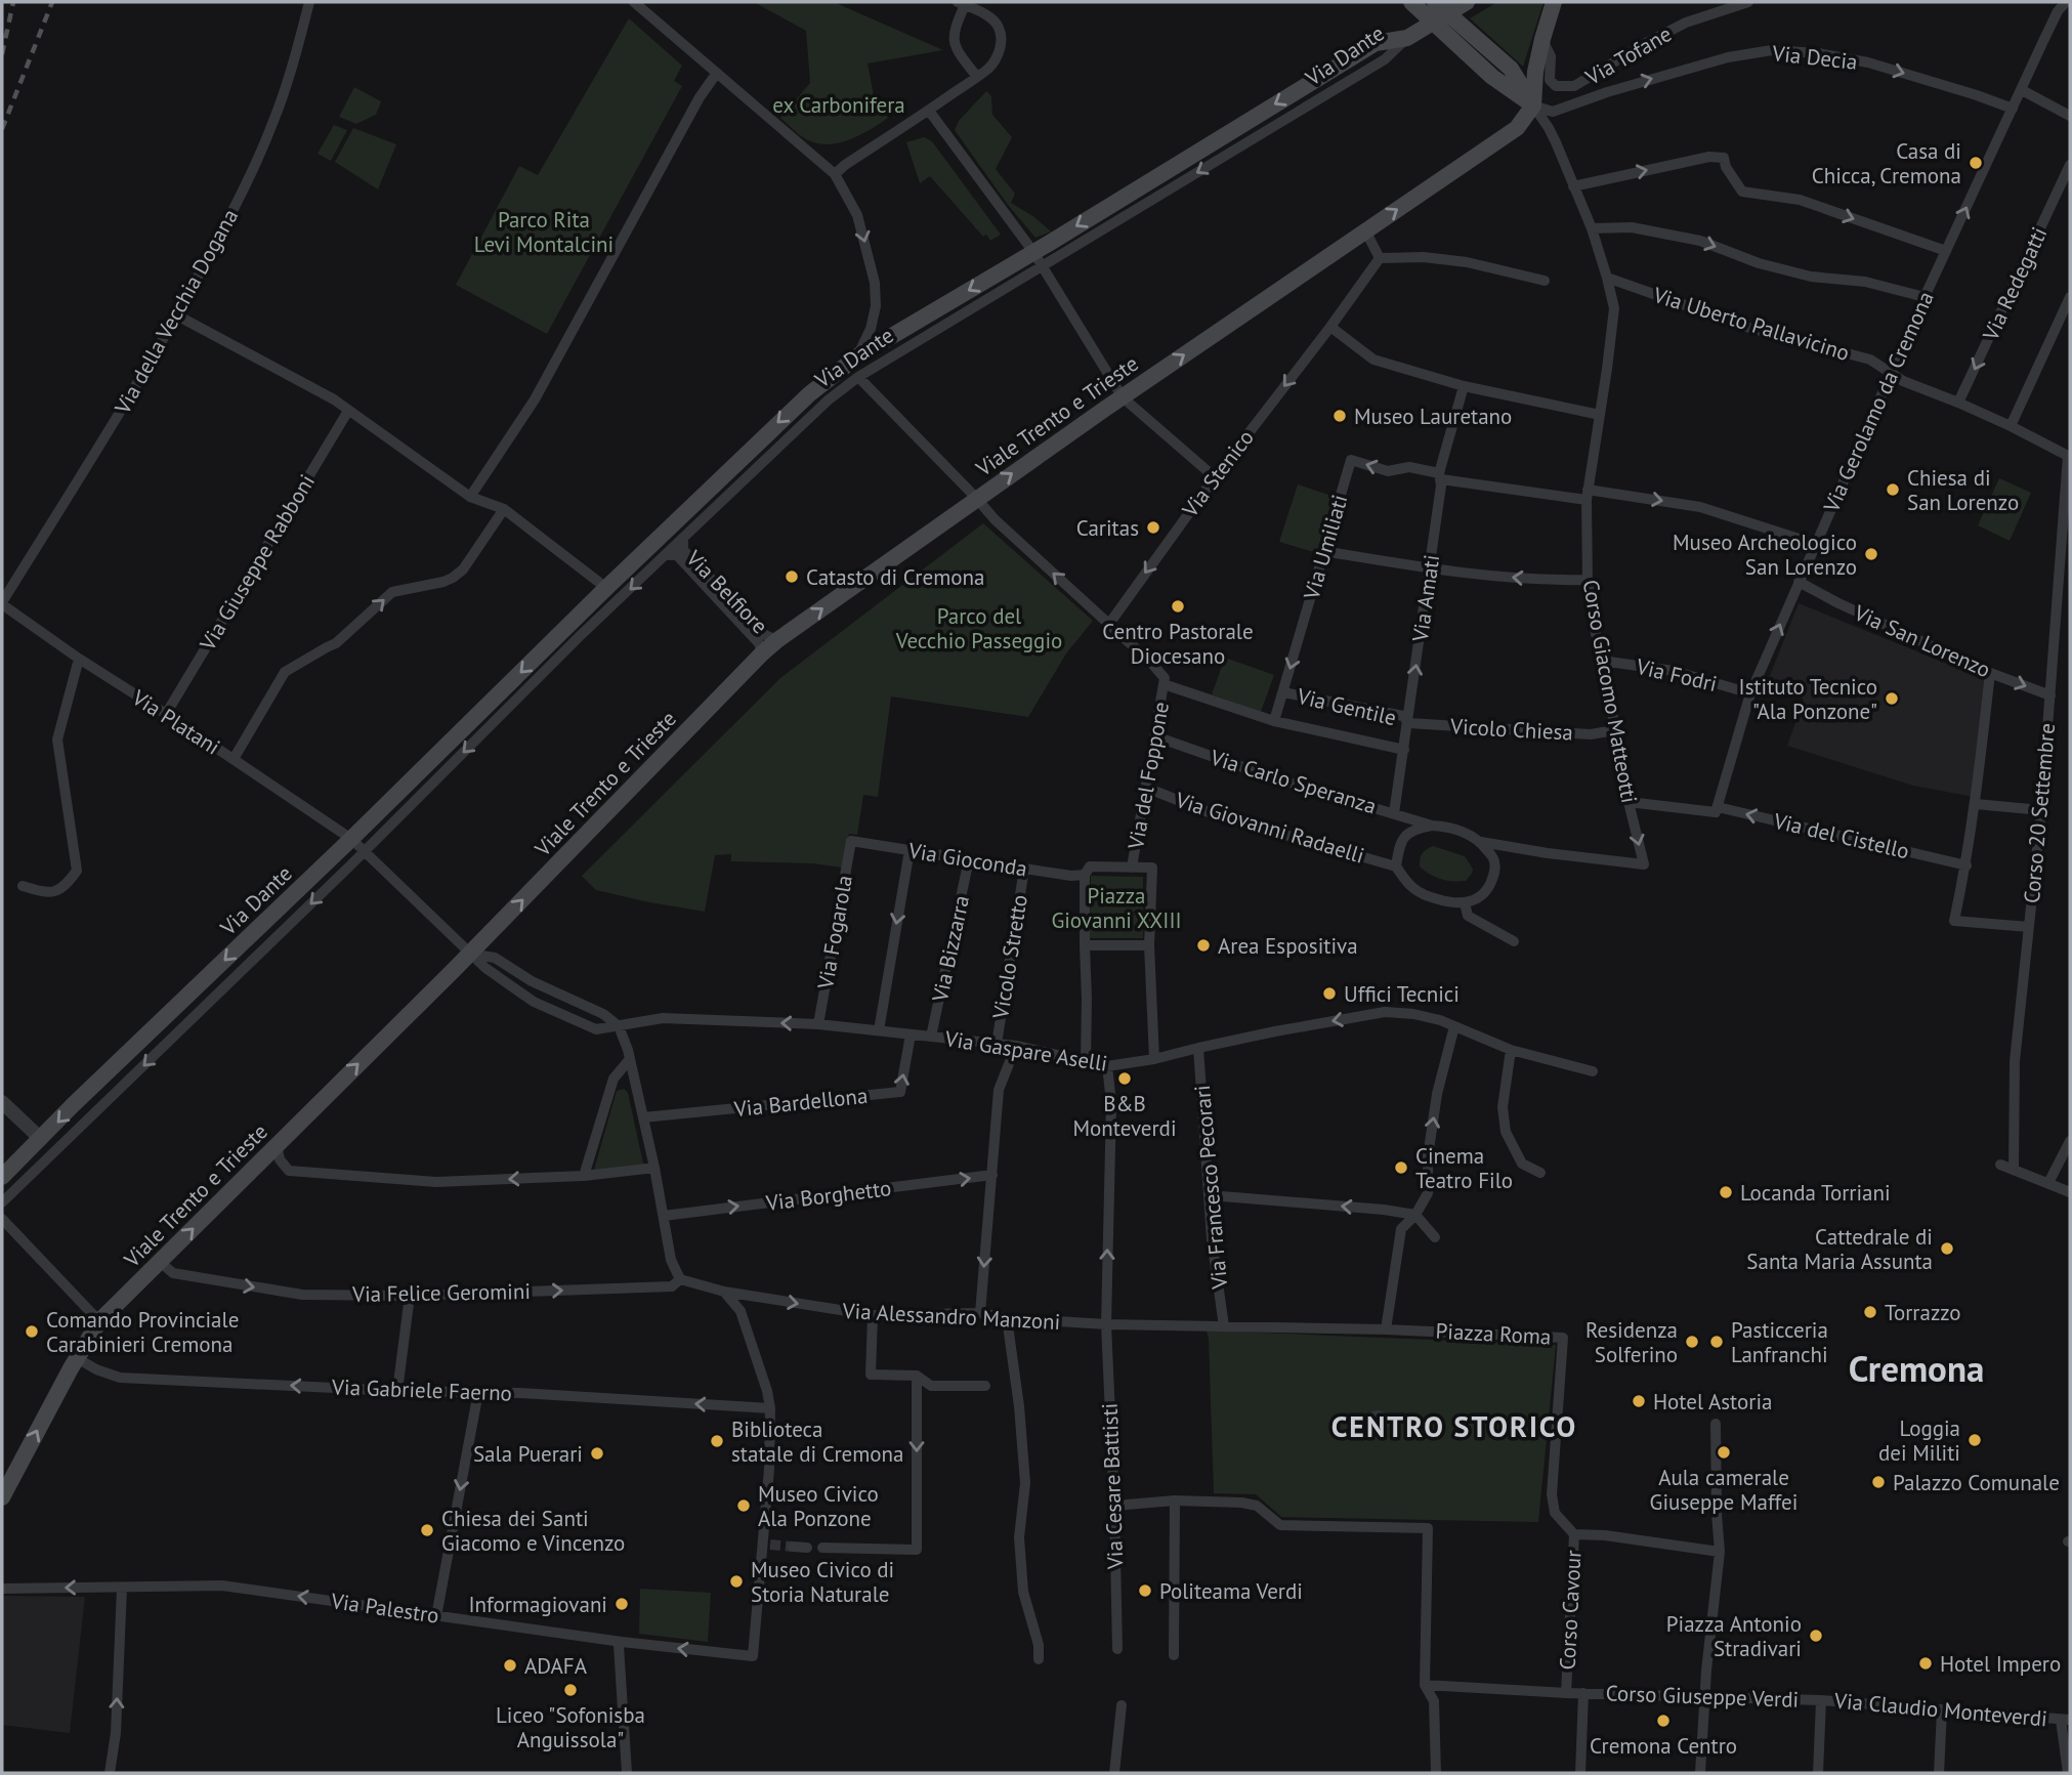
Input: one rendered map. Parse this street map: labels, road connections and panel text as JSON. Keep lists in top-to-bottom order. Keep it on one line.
{"streets":{"main road":["Via Dante","Viale Trento e Trieste"],"street":["Via Tofane","Via Decia","Via Redegatti","Via della Vecchia Dogana","Via Uberto Pallavicino","Via Gerolamo da Cremona","Via Stenico","Via Umiliati","Via Giuseppe Rabboni","Via Belfiore","Via Amati","Via San Lorenzo","Via Fodri","Corso Giacomo Matteotti","Via Gentile","Via Platani","Vicolo Chiesa","Via del Foppone","Via Carlo Speranza","Corso 20 Settembre","Via Giovanni Radaelli","Via del Cistello","Via Gioconda","Via Fogarola","Via Bizzarra","Vicolo Stretto","Via Gaspare Aselli","Via Bardellona","Via Francesco Pecorari","Via Borghetto","Via Felice Geromini","Via Alessandro Manzoni","Piazza Roma","Via Gabriele Faerno","Via Cesare Battisti","Via Palestro","Corso Cavour","Corso Giuseppe Verdi","Via Claudio Monteverdi"]},"crossings":[["Via Dante","Via Belfiore"],["Via Dante","Via Platani"],["Via Dante","Via Gaspare Aselli"],["Via Decia","Via Gerolamo da Cremona"],["Via Decia","Viale Trento e Trieste"],["Via Decia","Corso Giacomo Matteotti"],["Via Redegatti","Via Uberto Pallavicino"],["Via della Vecchia Dogana","Via Platani"],["Via Uberto Pallavicino","Via Gerolamo da Cremona"],["Via Uberto Pallavicino","Corso Giacomo Matteotti"],["Via Uberto Pallavicino","Corso 20 Settembre"],["Via Gerolamo da Cremona","Via San Lorenzo"],["Via Gerolamo da Cremona","Via Fodri"],["Via Gerolamo da Cremona","Via del Cistello"],["Viale Trento e Trieste","Via Belfiore"],["Viale Trento e Trieste","Corso Giacomo Matteotti"],["Viale Trento e Trieste","Via Gaspare Aselli"],["Viale Trento e Trieste","Via Felice Geromini"],["Viale Trento e Trieste","Via Gabriele Faerno"],["Via Umiliati","Via Amati"],["Via Umiliati","Via Gentile"],["Via Giuseppe Rabboni","Via Platani"],["Via Amati","Via Gentile"],["Via Amati","Vicolo Chiesa"],["Via Amati","Via Carlo Speranza"],["Via San Lorenzo","Corso 20 Settembre"],["Via Fodri","Corso Giacomo Matteotti"],["Corso Giacomo Matteotti","Vicolo Chiesa"],["Corso Giacomo Matteotti","Via Carlo Speranza"],["Corso Giacomo Matteotti","Via Giovanni Radaelli"],["Corso Giacomo Matteotti","Via del Cistello"],["Via Gentile","Vicolo Chiesa"],["Via Platani","Via Gaspare Aselli"],["Via del Foppone","Via Carlo Speranza"],["Via del Foppone","Via Giovanni Radaelli"],["Via Carlo Speranza","Via Giovanni Radaelli"],["Via Gioconda","Via Fogarola"],["Via Gioconda","Via Bizzarra"],["Via Gioconda","Vicolo Stretto"],["Via Fogarola","Via Gaspare Aselli"],["Via Bizzarra","Via Gaspare Aselli"],["Vicolo Stretto","Via Gaspare Aselli"],["Via Gaspare Aselli","Via Bardellona"],["Via Gaspare Aselli","Via Francesco Pecorari"],["Via Gaspare Aselli","Via Cesare Battisti"],["Via Francesco Pecorari","Via Alessandro Manzoni"],["Via Francesco Pecorari","Piazza Roma"],["Via Felice Geromini","Via Alessandro Manzoni"],["Via Alessandro Manzoni","Piazza Roma"],["Via Alessandro Manzoni","Via Cesare Battisti"],["Piazza Roma","Corso Cavour"],["Via Gabriele Faerno","Via Palestro"],["Corso Cavour","Corso Giuseppe Verdi"],["Corso Giuseppe Verdi","Via Claudio Monteverdi"]],"one_way":["Via Dante","Via Decia","Viale Trento e Trieste","Via Stenico","Via Amati","Via del Cistello","Via Bardellona","Via Borghetto","Via Felice Geromini","Via Gabriele Faerno","Via Cesare Battisti"],"districts":["Cremona","CENTRO STORICO"],"parks":["ex Carbonifera","Parco Rita Levi Montalcini","Parco del Vecchio Passeggio","Piazza Giovanni XXIII"],"places":["Casa di Chicca, Cremona","Museo Lauretano","Chiesa di San Lorenzo","Caritas","Museo Archeologico San Lorenzo","Catasto di Cremona","Centro Pastorale Diocesano","Istituto Tecnico \"Ala Ponzone\"","Area Espositiva","Uffici Tecnici","B&B Monteverdi","Cinema Teatro Filo","Locanda Torriani","Cattedrale di Santa Maria Assunta","Torrazzo","Comando Provinciale Carabinieri Cremona","Residenza Solferino","Pasticceria Lanfranchi","Hotel Astoria","Loggia dei Militi","Biblioteca statale di Cremona","Aula camerale Giuseppe Maffei","Sala Puerari","Palazzo Comunale","Museo Civico Ala Ponzone","Chiesa dei Santi Giacomo e Vincenzo","Museo Civico di Storia Naturale","Politeama Verdi","Informagiovani","Piazza Antonio Stradivari","Hotel Impero","ADAFA","Liceo \"Sofonisba Anguissola\"","Cremona Centro"]}
